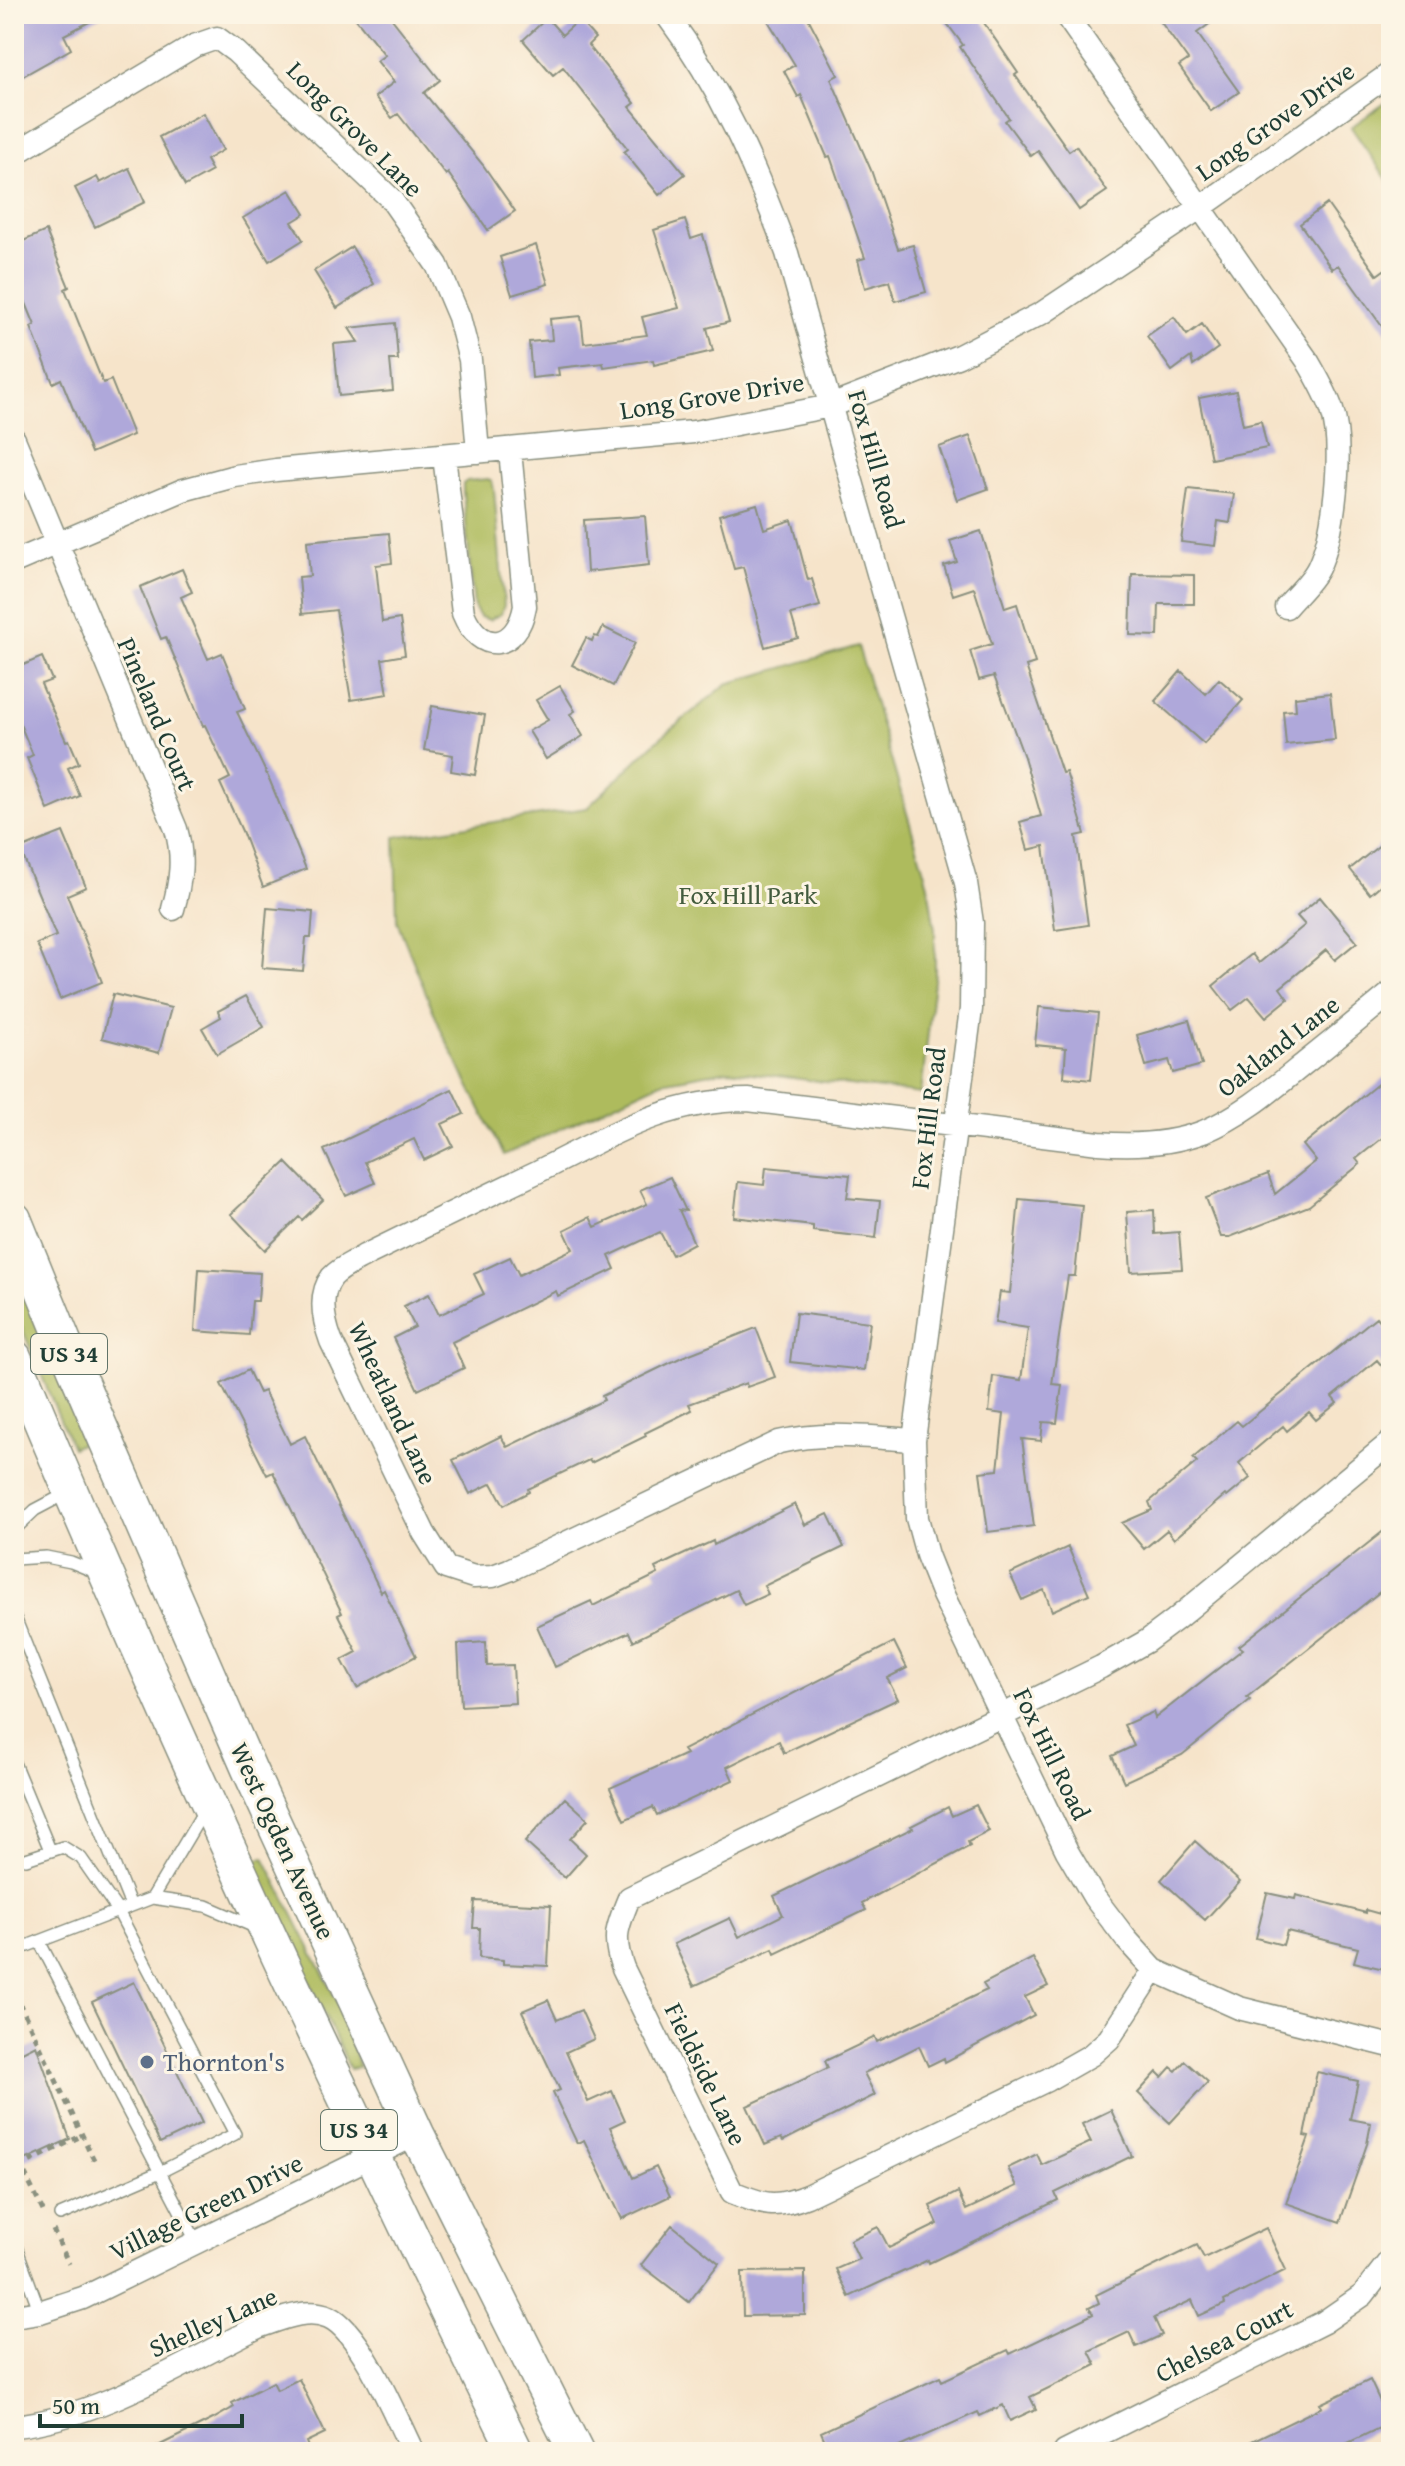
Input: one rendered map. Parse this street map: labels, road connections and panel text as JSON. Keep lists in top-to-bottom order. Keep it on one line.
{"streets":{"main road":["US 34","West Ogden Avenue"],"street":["Long Grove Drive","Long Grove Lane","Fox Hill Road","Pineland Court","Oakland Lane","Wheatland Lane","Fieldside Lane","Village Green Drive","Shelley Lane","Chelsea Court"]},"crossings":[["Long Grove Drive","Long Grove Lane"],["Long Grove Drive","Fox Hill Road"],["Long Grove Drive","Pineland Court"],["Fox Hill Road","Oakland Lane"],["Fox Hill Road","Wheatland Lane"],["Fox Hill Road","Fieldside Lane"],["Oakland Lane","Wheatland Lane"],["West Ogden Avenue","Village Green Drive"]],"parks":["Fox Hill Park"],"places":["Thornton's"],"scale_bar":"50 m"}
